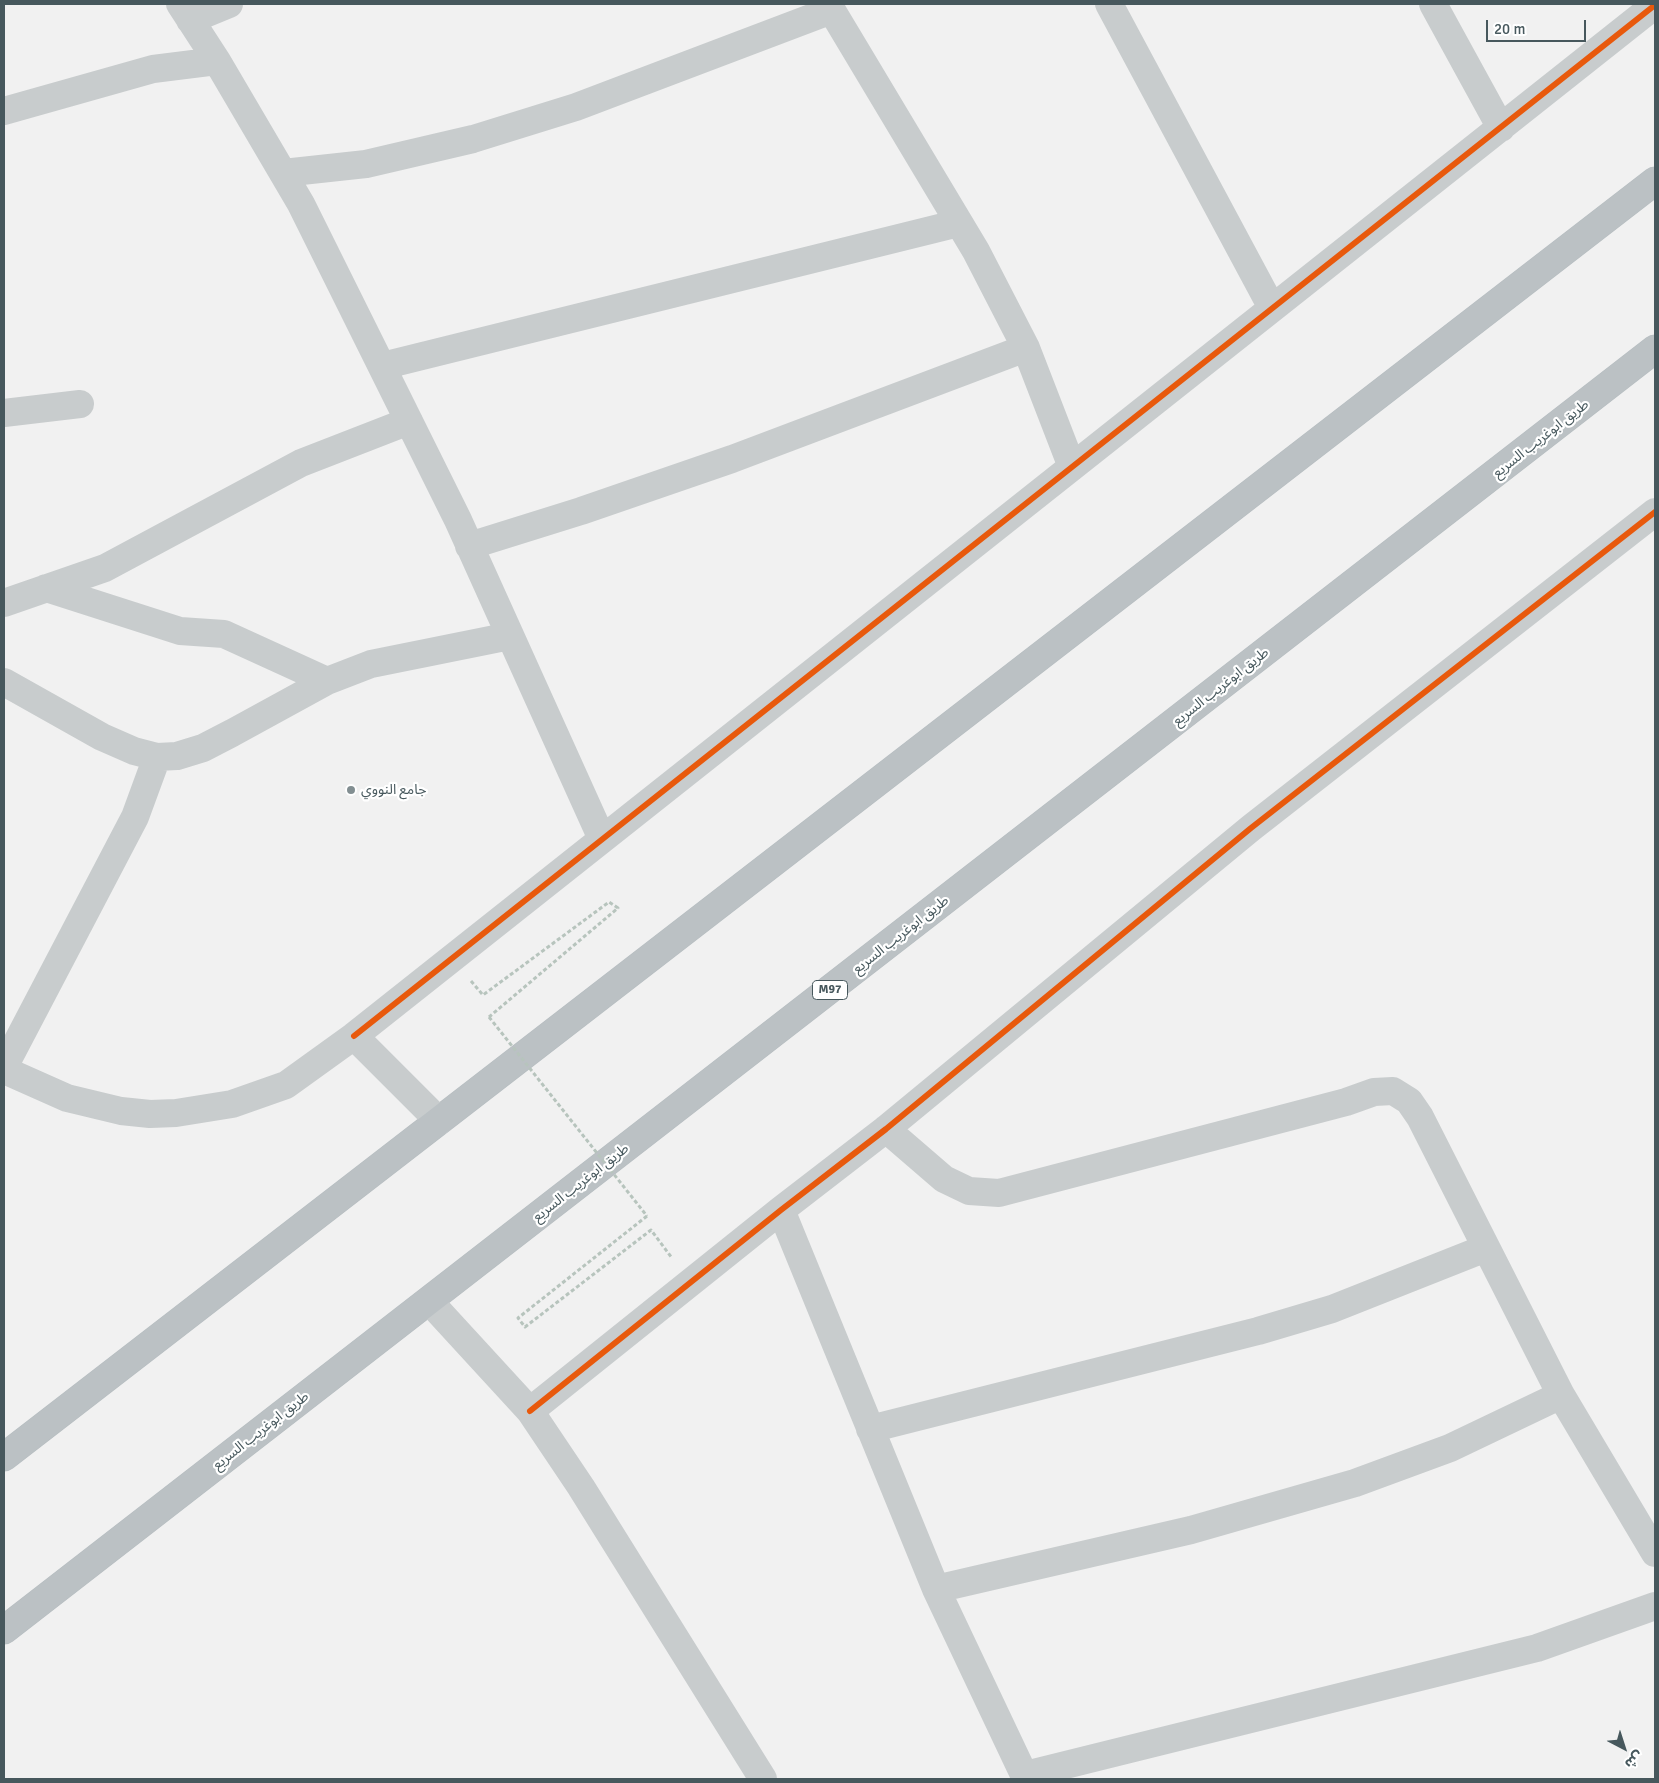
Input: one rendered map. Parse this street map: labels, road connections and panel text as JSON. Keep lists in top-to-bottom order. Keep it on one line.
{"streets":{"highway":["طريق ابوغريب السريع","M97"]},"places":["جامع النووي"],"scale_bar":"20 m","north":"bottom right"}
